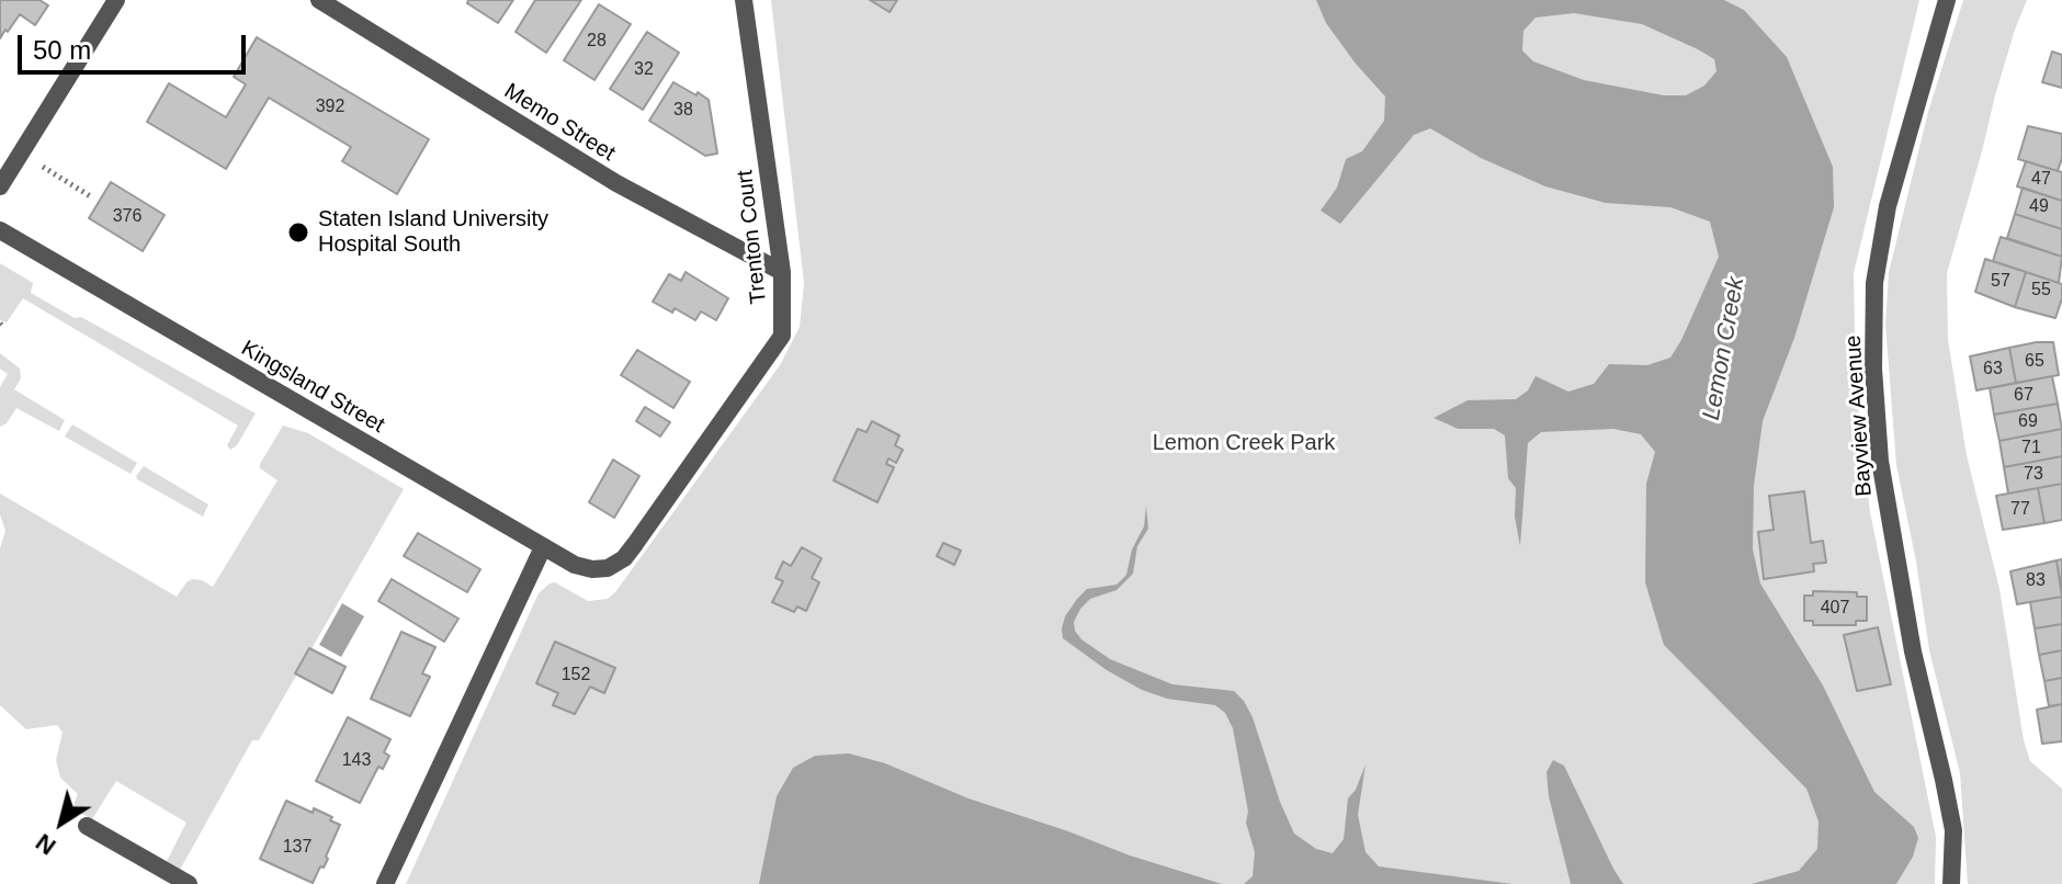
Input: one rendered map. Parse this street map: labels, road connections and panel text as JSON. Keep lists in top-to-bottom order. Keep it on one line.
{"streets":{"street":["Memo Street","Trenton Court","Kingsland Street","Bayview Avenue"]},"crossings":[["Memo Street","Trenton Court"],["Trenton Court","Kingsland Street"]],"water":["Lemon Creek"],"parks":["Lemon Creek Park"],"places":["Staten Island University Hospital South"],"house_numbers":["28","32","392","38","47","49","376","57","55","65","63","67","69","71","73","77","83","407","152","143","137"],"scale_bar":"50 m","north":"bottom left"}
